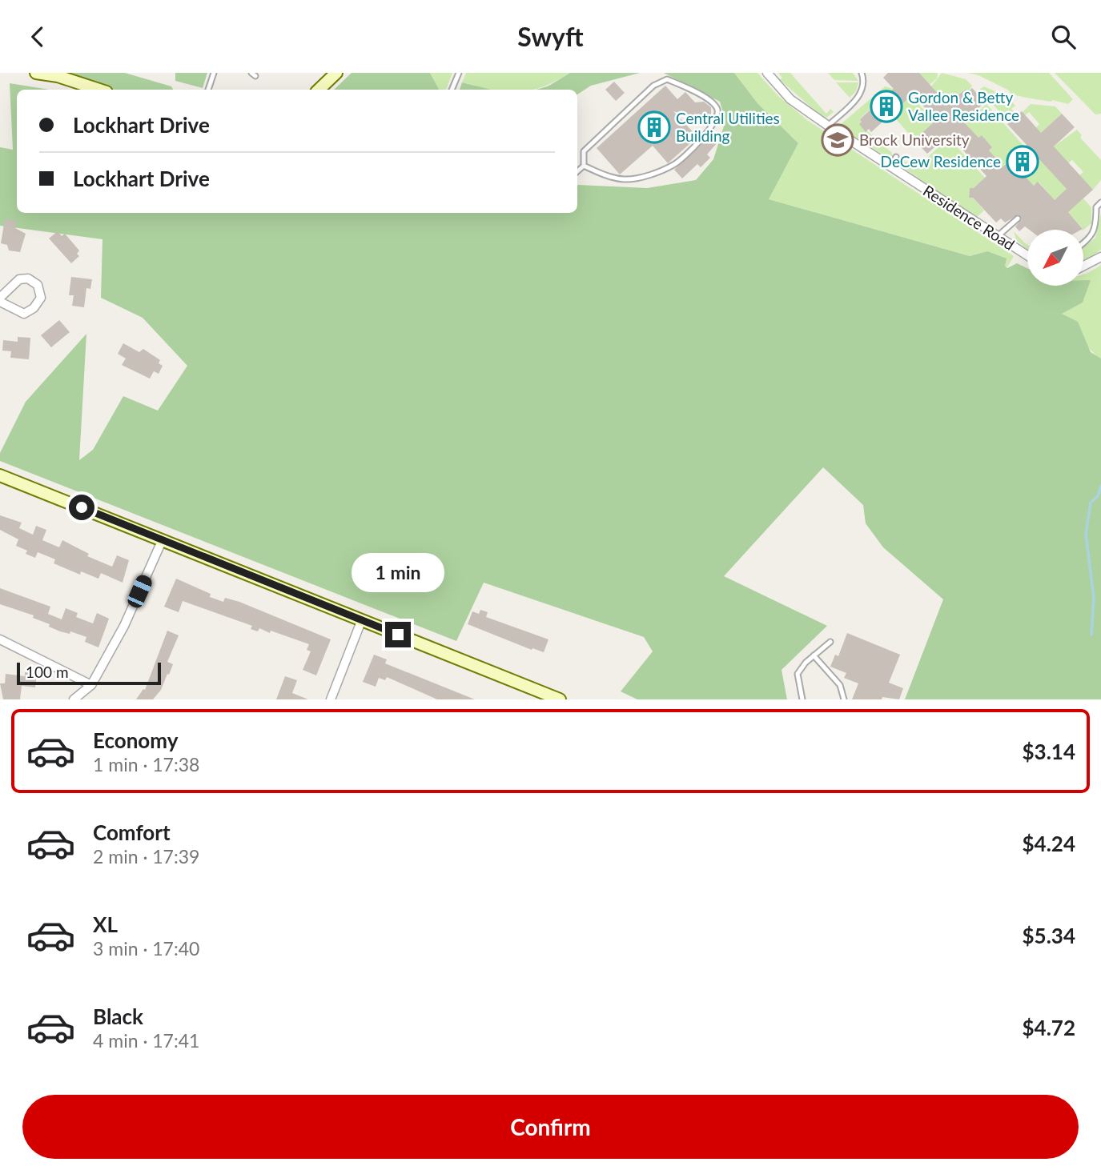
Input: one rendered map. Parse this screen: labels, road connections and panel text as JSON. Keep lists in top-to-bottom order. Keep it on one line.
{"streets":{"street":["Residence Road"]},"places":{"building":["Gordon & Betty Vallee Residence","Central Utilities Building","DeCew Residence"],"school or university":["Brock University"]},"scale_bar":"100 m","north":"bottom left","page":{"header":"Swyft","banner":["Lockhart Drive","Lockhart Drive"],"bubble":"1 min","scale":"100 m","list":[{"name":"Economy","note":"1 min · 17:38","value":"$3.14"},{"name":"Comfort","note":"2 min · 17:39","value":"$4.24"},{"name":"XL","note":"3 min · 17:40","value":"$5.34"},{"name":"Black","note":"4 min · 17:41","value":"$4.72"}],"buttons":"Confirm"}}
